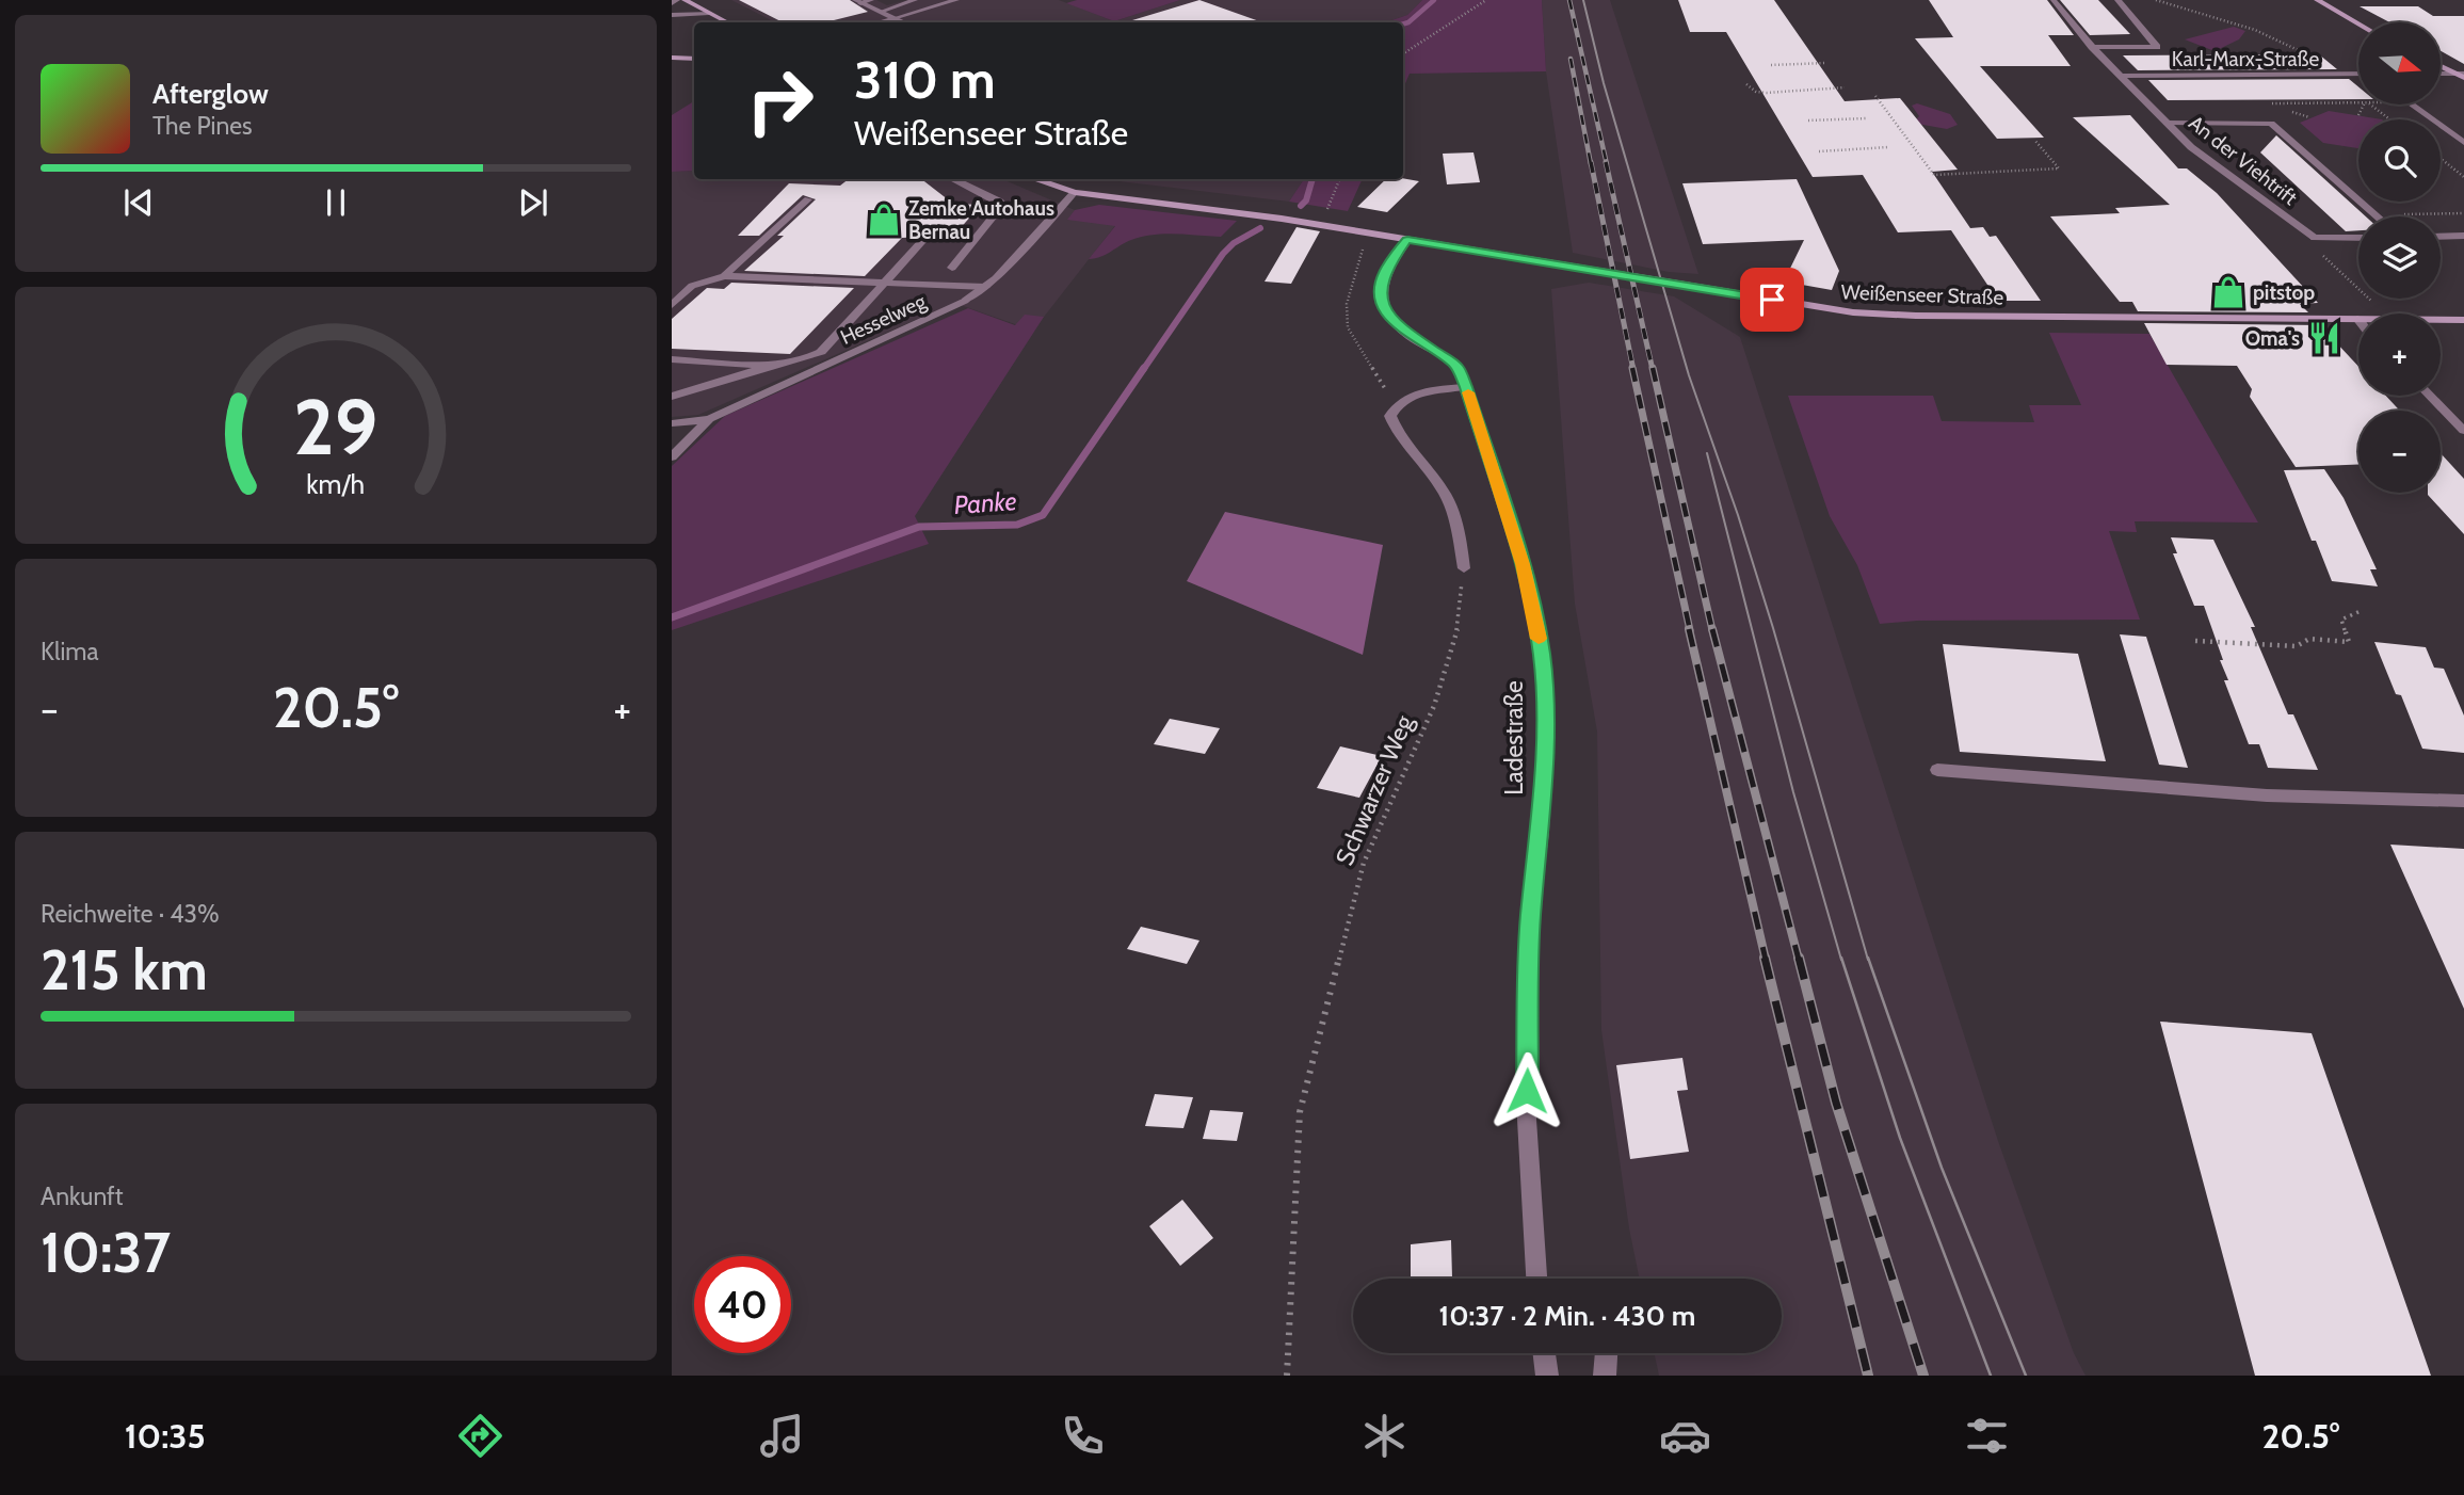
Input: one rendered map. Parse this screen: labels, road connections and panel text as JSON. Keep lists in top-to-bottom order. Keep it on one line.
{"streets":{"main road":["Weißenseer Straße"],"street":["Karl-Marx-Straße","An der Viehtrift","Hesselweg","Ladestraße"],"path":["Schwarzer Weg"]},"crossings":[["Karl-Marx-Straße","An der Viehtrift"],["Weißenseer Straße","Hesselweg"],["Weißenseer Straße","Ladestraße"]],"water":["Panke"],"places":{"shop":["Zemke Autohaus Bernau","pitstop"],"restaurant":["Oma's"]},"north":"right","page":{"map_buttons":["+","−"],"turn":["310 m","Weißenseer Straße"],"song":["Afterglow","The Pines"],"tile":["Klima",["Reichweite · 43%","215 km"],["Ankunft","10:37"]],"heat":["−","20.5°","+"],"limit":"40","trip":"10:37 · 2 Min. · 430 m","tabs":["10:35","20.5°"],"gauge":["29","km/h"]}}
